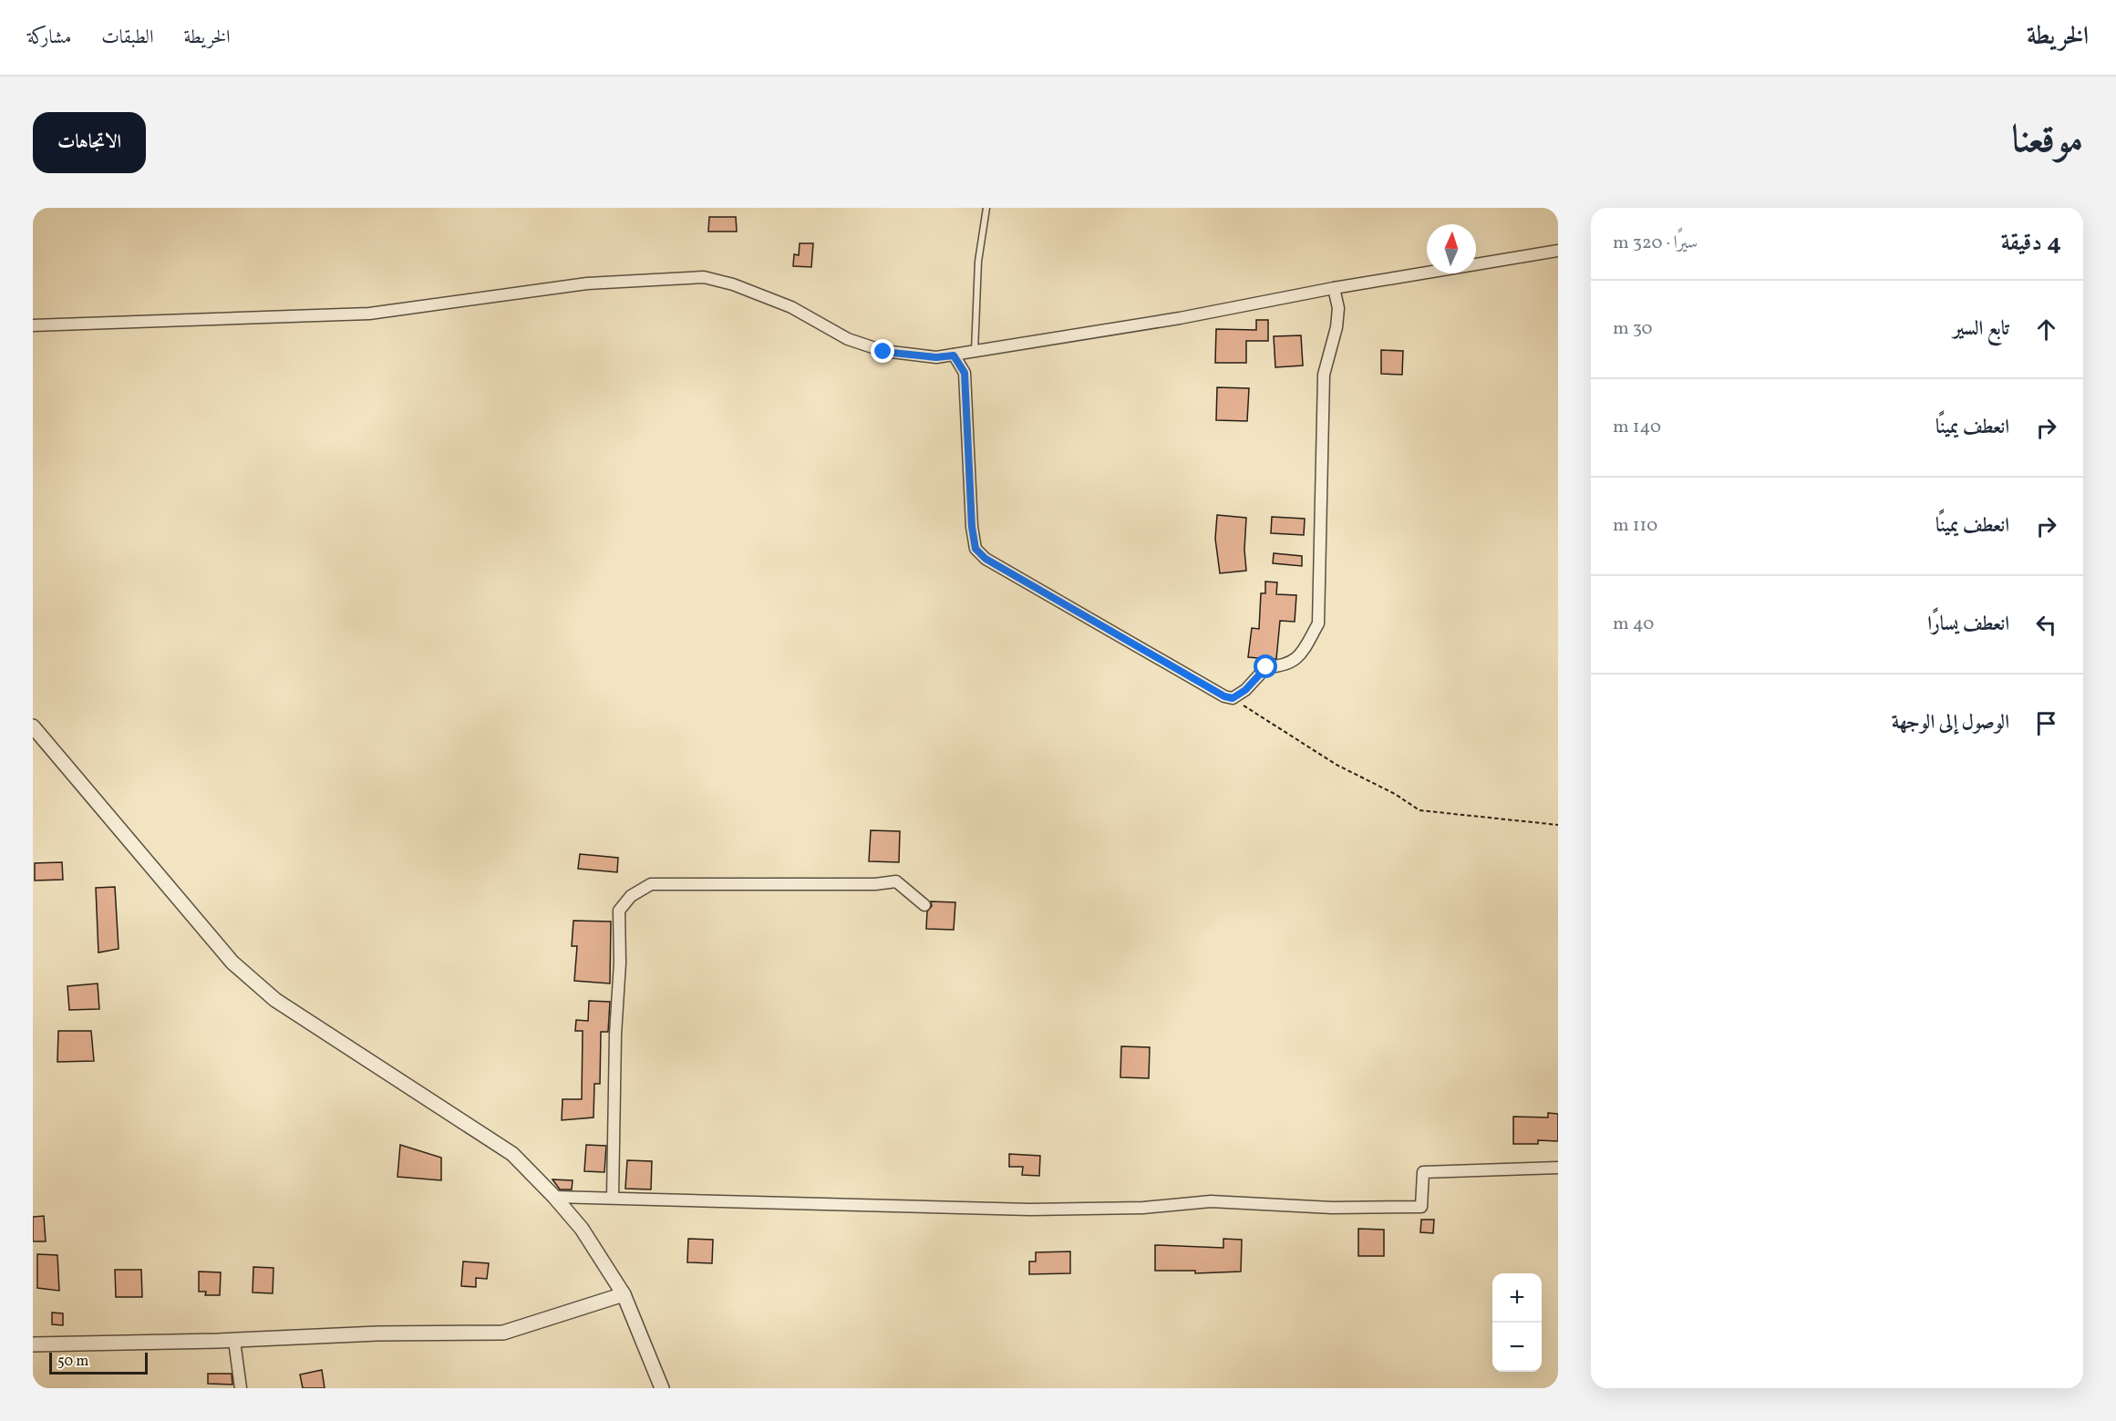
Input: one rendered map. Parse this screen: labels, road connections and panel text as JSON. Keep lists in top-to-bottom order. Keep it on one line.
{"scale_bar":"50 m","north":"top","page":{"header":"الخريطة","nav":["الخريطة","الطبقات","مشاركة"],"title":"موقعنا","buttons":"الاتجاهات","heading":["4 دقيقة","سيرًا · 320 m"],"list":[["تابع السير","30 m"],["انعطف يمينًا","140 m"],["انعطف يمينًا","110 m"],["انعطف يسارًا","40 m"],"الوصول إلى الوجهة"],"map_buttons":["+","−"],"scale":"50 m"}}
